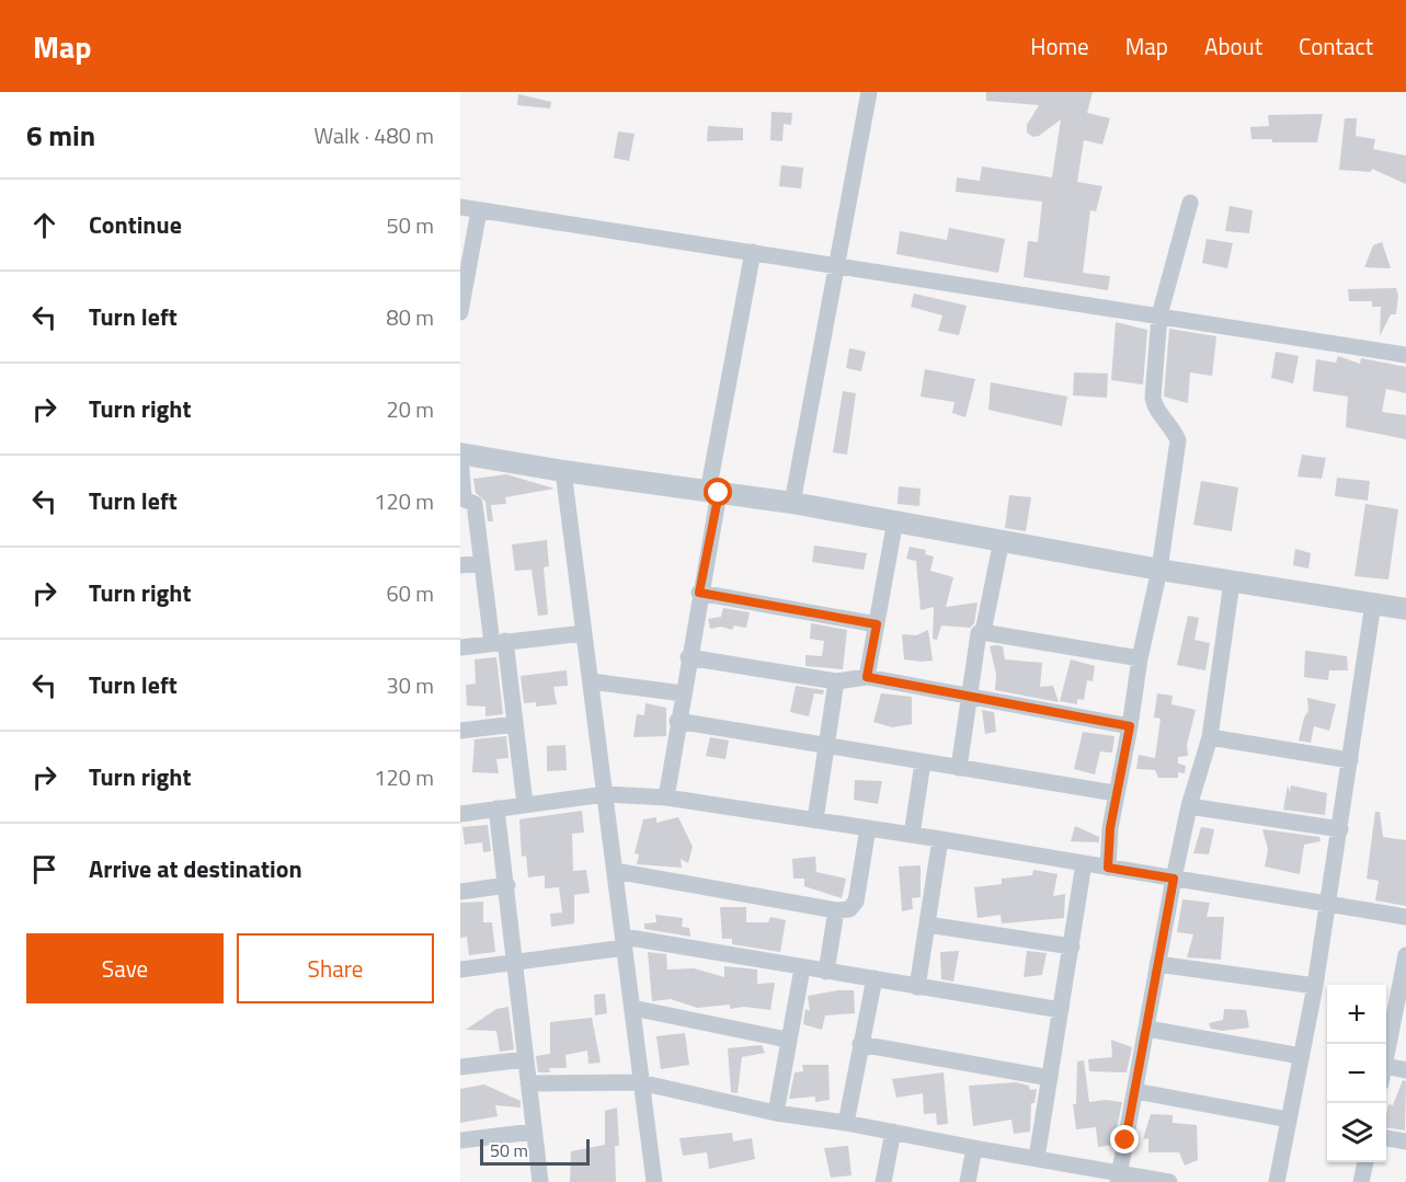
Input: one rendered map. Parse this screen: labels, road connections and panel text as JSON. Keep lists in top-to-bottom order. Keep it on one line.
{"scale_bar":"50 m","page":{"header":"Map","nav":["Home","Map","About","Contact"],"heading":["6 min","Walk · 480 m"],"list":[["Continue","50 m"],["Turn left","80 m"],["Turn right","20 m"],["Turn left","120 m"],["Turn right","60 m"],["Turn left","30 m"],["Turn right","120 m"],"Arrive at destination"],"buttons":["Save","Share"],"map_buttons":["+","−"],"scale":"50 m"}}
